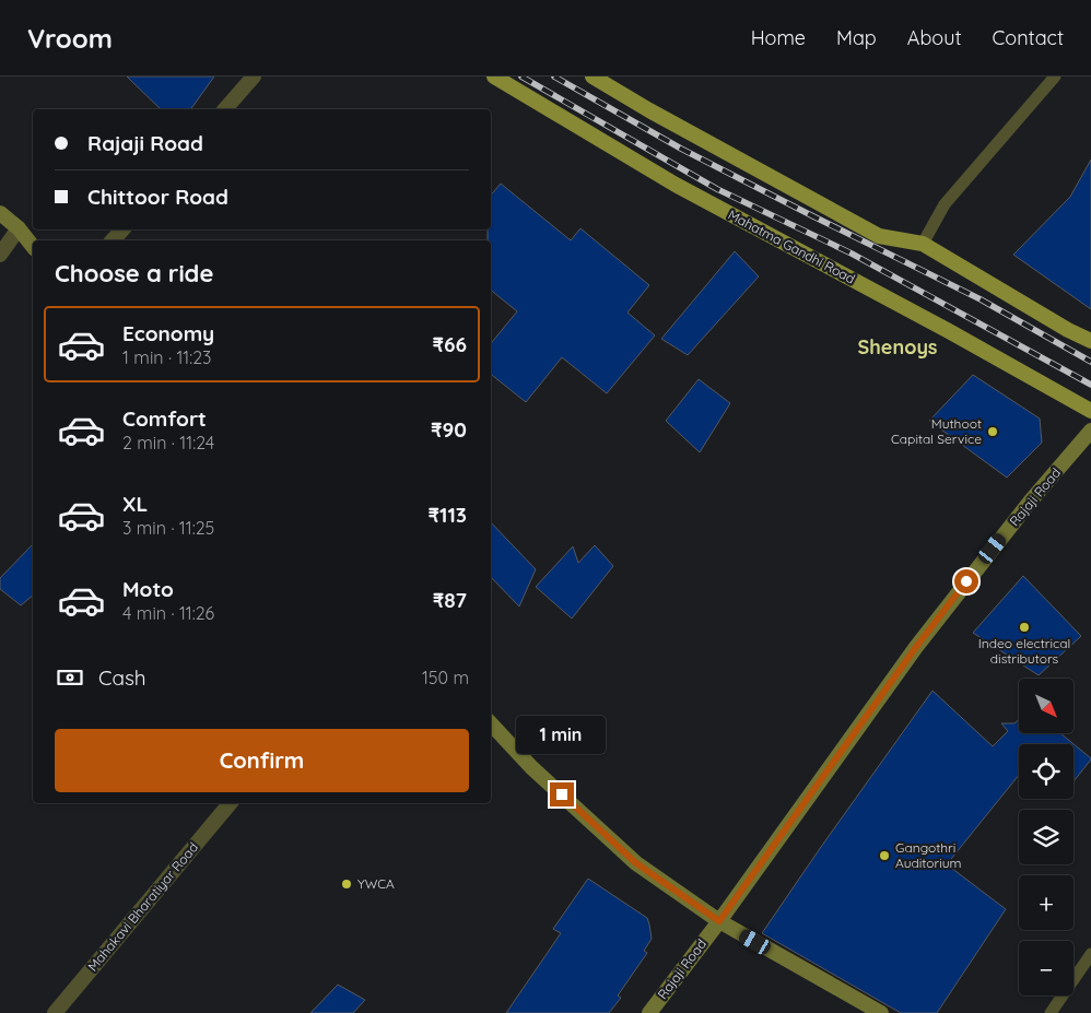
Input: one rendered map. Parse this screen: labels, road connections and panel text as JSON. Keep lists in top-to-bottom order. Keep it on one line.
{"streets":{"main road":["Mahatma Gandhi Road","Rajaji Road"],"street":["Mahakavi Bharatiyar Road"]},"districts":["Shenoys"],"places":["Muthoot Capital Service","Indeo electrical distributors","Gangothri Auditorium","YWCA"],"north":"bottom right","page":{"header":"Vroom","nav":["Home","Map","About","Contact"],"banner":["Rajaji Road","Chittoor Road"],"heading":"Choose a ride","list":[{"name":"Economy","note":"1 min · 11:23","value":"₹66"},{"name":"Comfort","note":"2 min · 11:24","value":"₹90"},{"name":"XL","note":"3 min · 11:25","value":"₹113"},{"name":"Moto","note":"4 min · 11:26","value":"₹87"}],"pay":["Cash","150 m"],"map_buttons":["+","−"],"bubble":"1 min","buttons":"Confirm"}}
